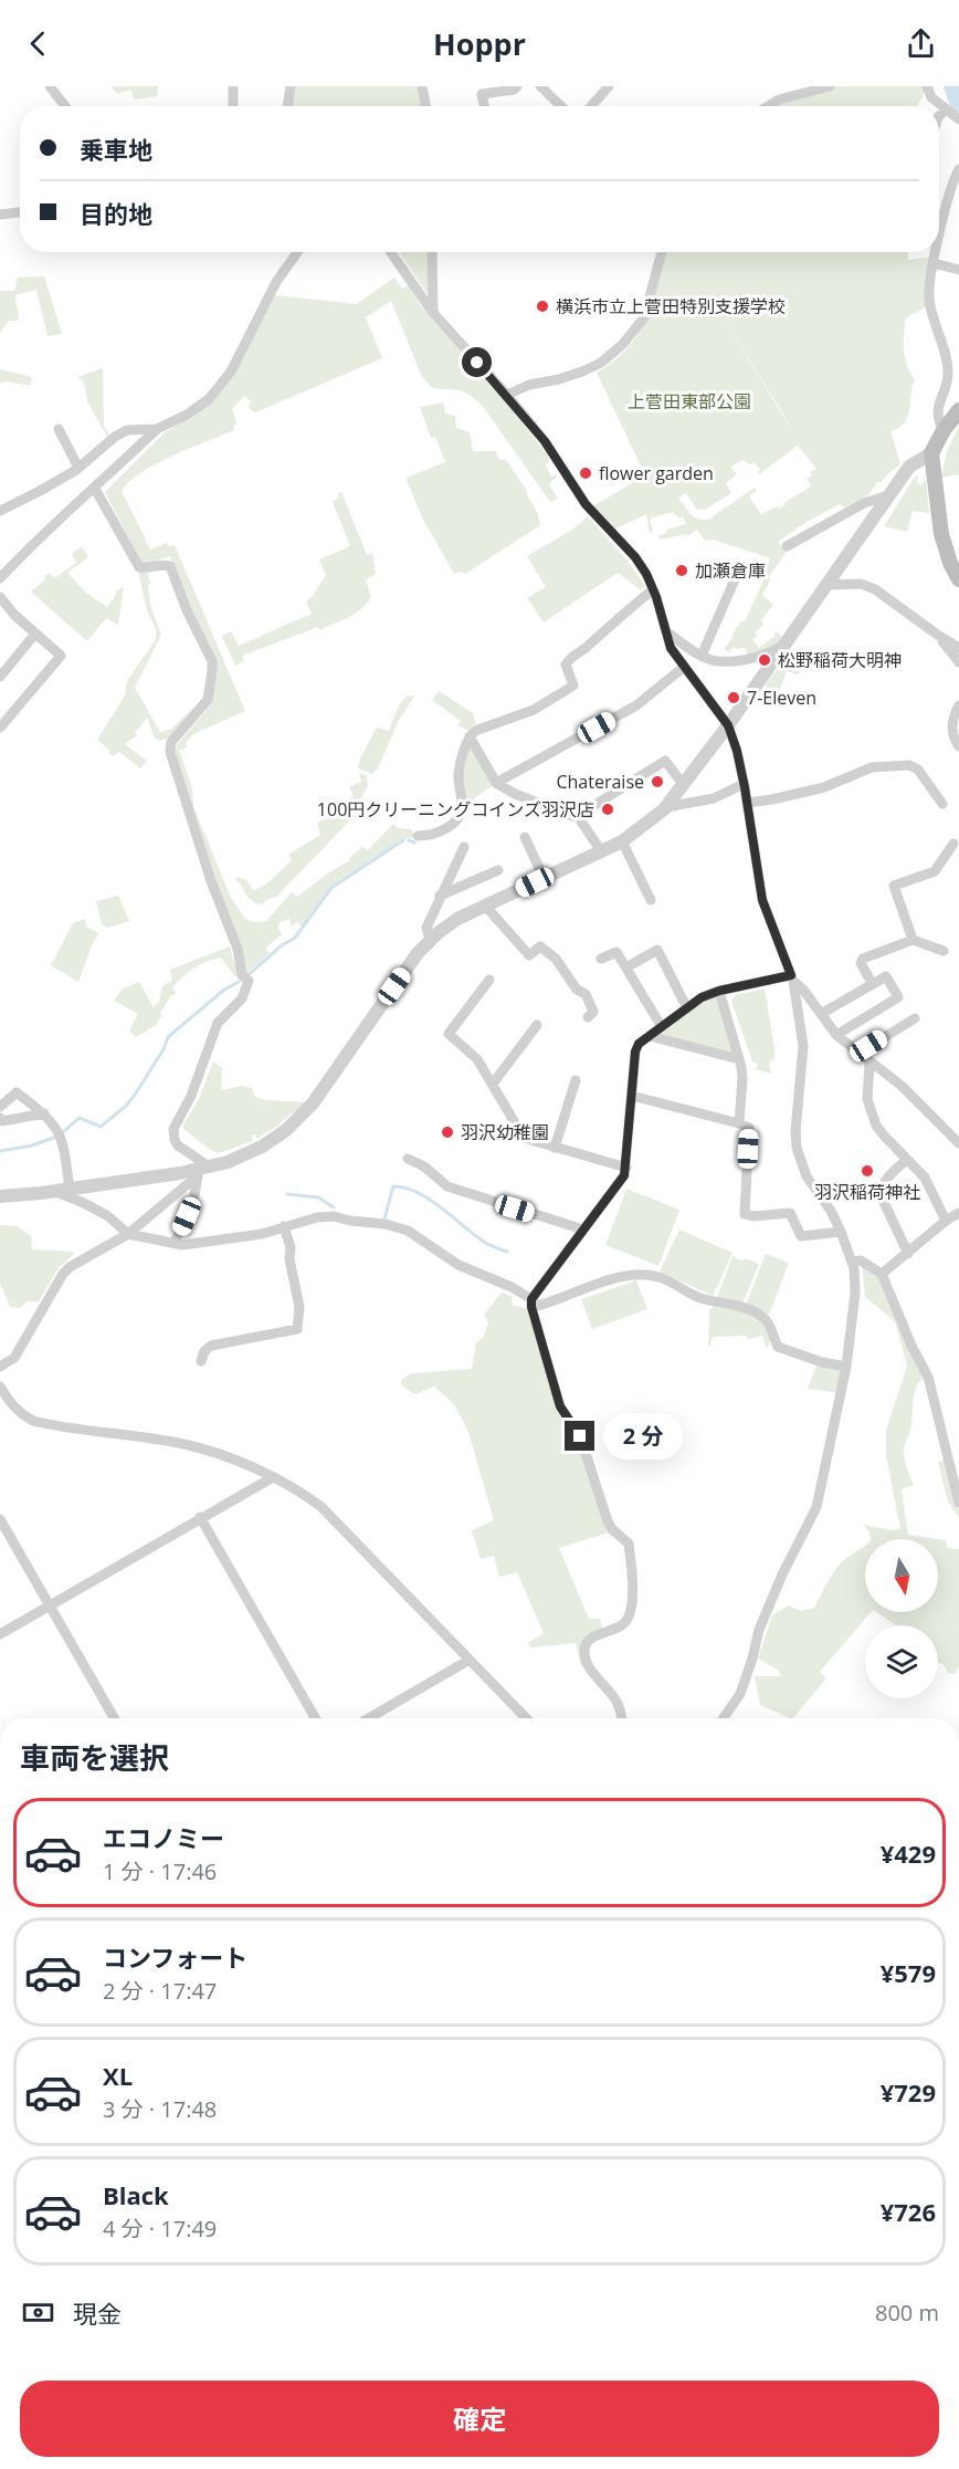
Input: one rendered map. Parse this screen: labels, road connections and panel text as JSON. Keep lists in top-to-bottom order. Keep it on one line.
{"parks":["上菅田東部公園"],"places":["横浜市立上菅田特別支援学校","flower garden","加瀬倉庫","松野稲荷大明神","7-Eleven","Chateraise","100円クリーニングコインズ羽沢店","羽沢幼稚園","羽沢稲荷神社"],"north":"bottom","page":{"header":"Hoppr","banner":["乗車地","目的地"],"bubble":"2 分","heading":"車両を選択","list":[{"name":"エコノミー","note":"1 分 · 17:46","value":"¥429"},{"name":"コンフォート","note":"2 分 · 17:47","value":"¥579"},{"name":"XL","note":"3 分 · 17:48","value":"¥729"},{"name":"Black","note":"4 分 · 17:49","value":"¥726"}],"pay":["現金","800 m"],"buttons":"確定"}}
